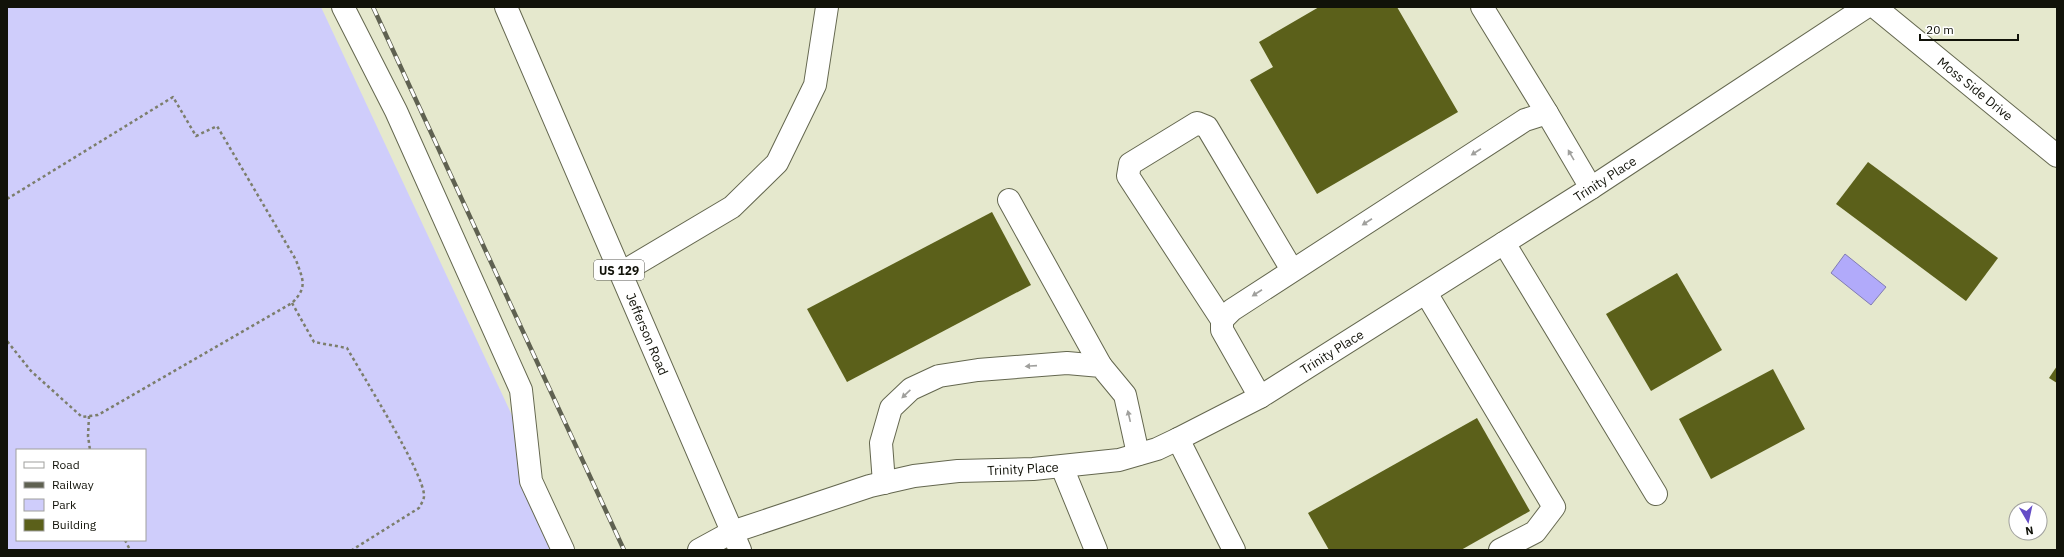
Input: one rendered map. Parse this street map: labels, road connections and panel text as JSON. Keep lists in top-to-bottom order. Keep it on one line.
{"streets":{"main road":["Moss Side Drive","Trinity Place","US 129","Jefferson Road"]},"crossings":[["Trinity Place","Jefferson Road"]],"legend":["Road","Railway","Park","Building"],"scale_bar":"20 m","north":"bottom"}
